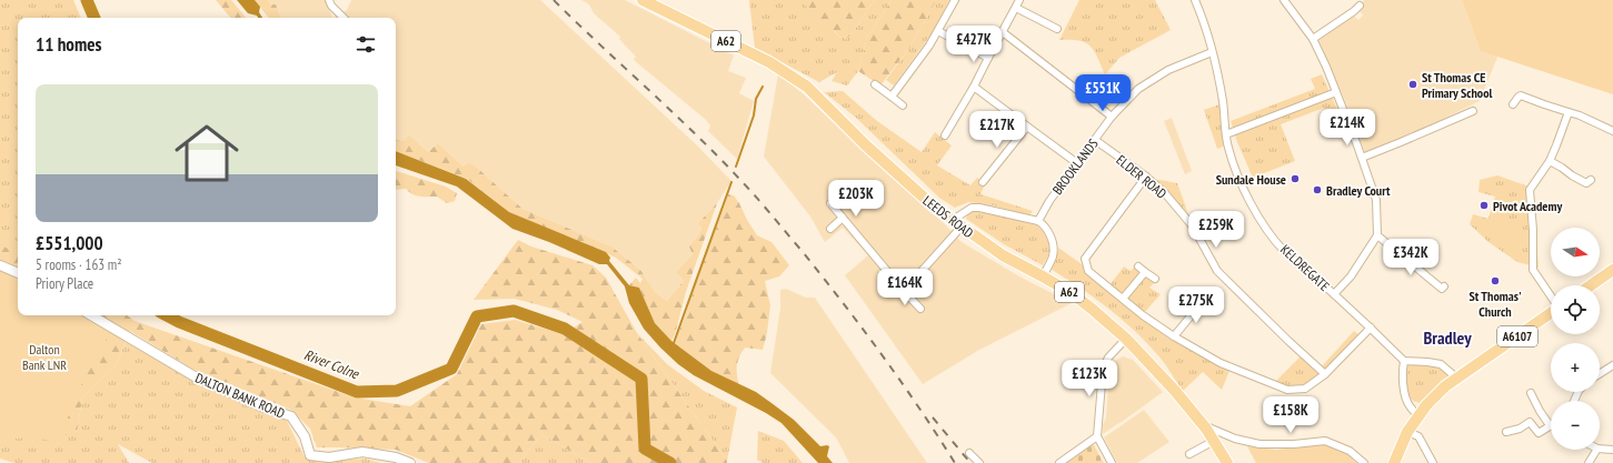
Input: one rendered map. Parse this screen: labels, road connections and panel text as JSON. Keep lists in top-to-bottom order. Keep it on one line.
{"streets":{"main road":["A62","LEEDS ROAD","A6107"],"street":["BROOKLANDS","ELDER ROAD","KELDREGATE","DALTON BANK ROAD"]},"crossings":[["BROOKLANDS","ELDER ROAD"],["BROOKLANDS","KELDREGATE"]],"districts":["Bradley"],"water":["River Colne"],"parks":["Dalton Bank LNR"],"places":["St Thomas CE Primary School","Sundale House","Bradley Court","Pivot Academy","St Thomas' Church"],"north":"right","page":{"heading":"11 homes","price":["£427K","£551K","£214K","£217K","£203K","£259K","£342K","£164K","£275K","£123K","£158K"],"list":[{"name":"£551,000","note":"5 rooms · 163 m² · Priory Place"}],"map_buttons":["+","−"]}}
